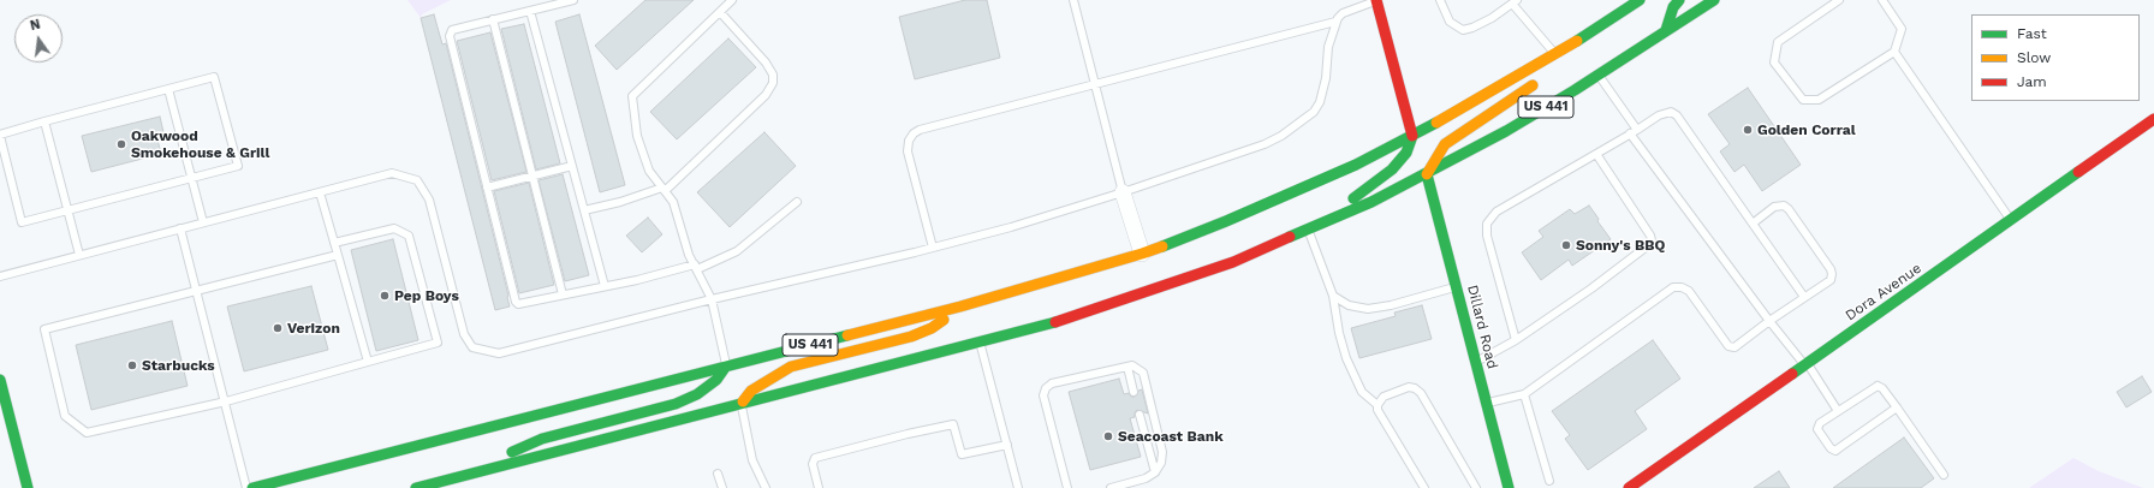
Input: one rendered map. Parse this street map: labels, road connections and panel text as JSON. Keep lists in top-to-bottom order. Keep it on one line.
{"streets":{"main road":["US 441","Dora Avenue","Dillard Road"]},"crossings":[["US 441","Dillard Road"]],"places":["Golden Corral","Oakwood Smokehouse & Grill","Sonny's BBQ","Pep Boys","Verizon","Starbucks","Seacoast Bank"],"legend":["Fast","Slow","Jam"],"north":"top"}
